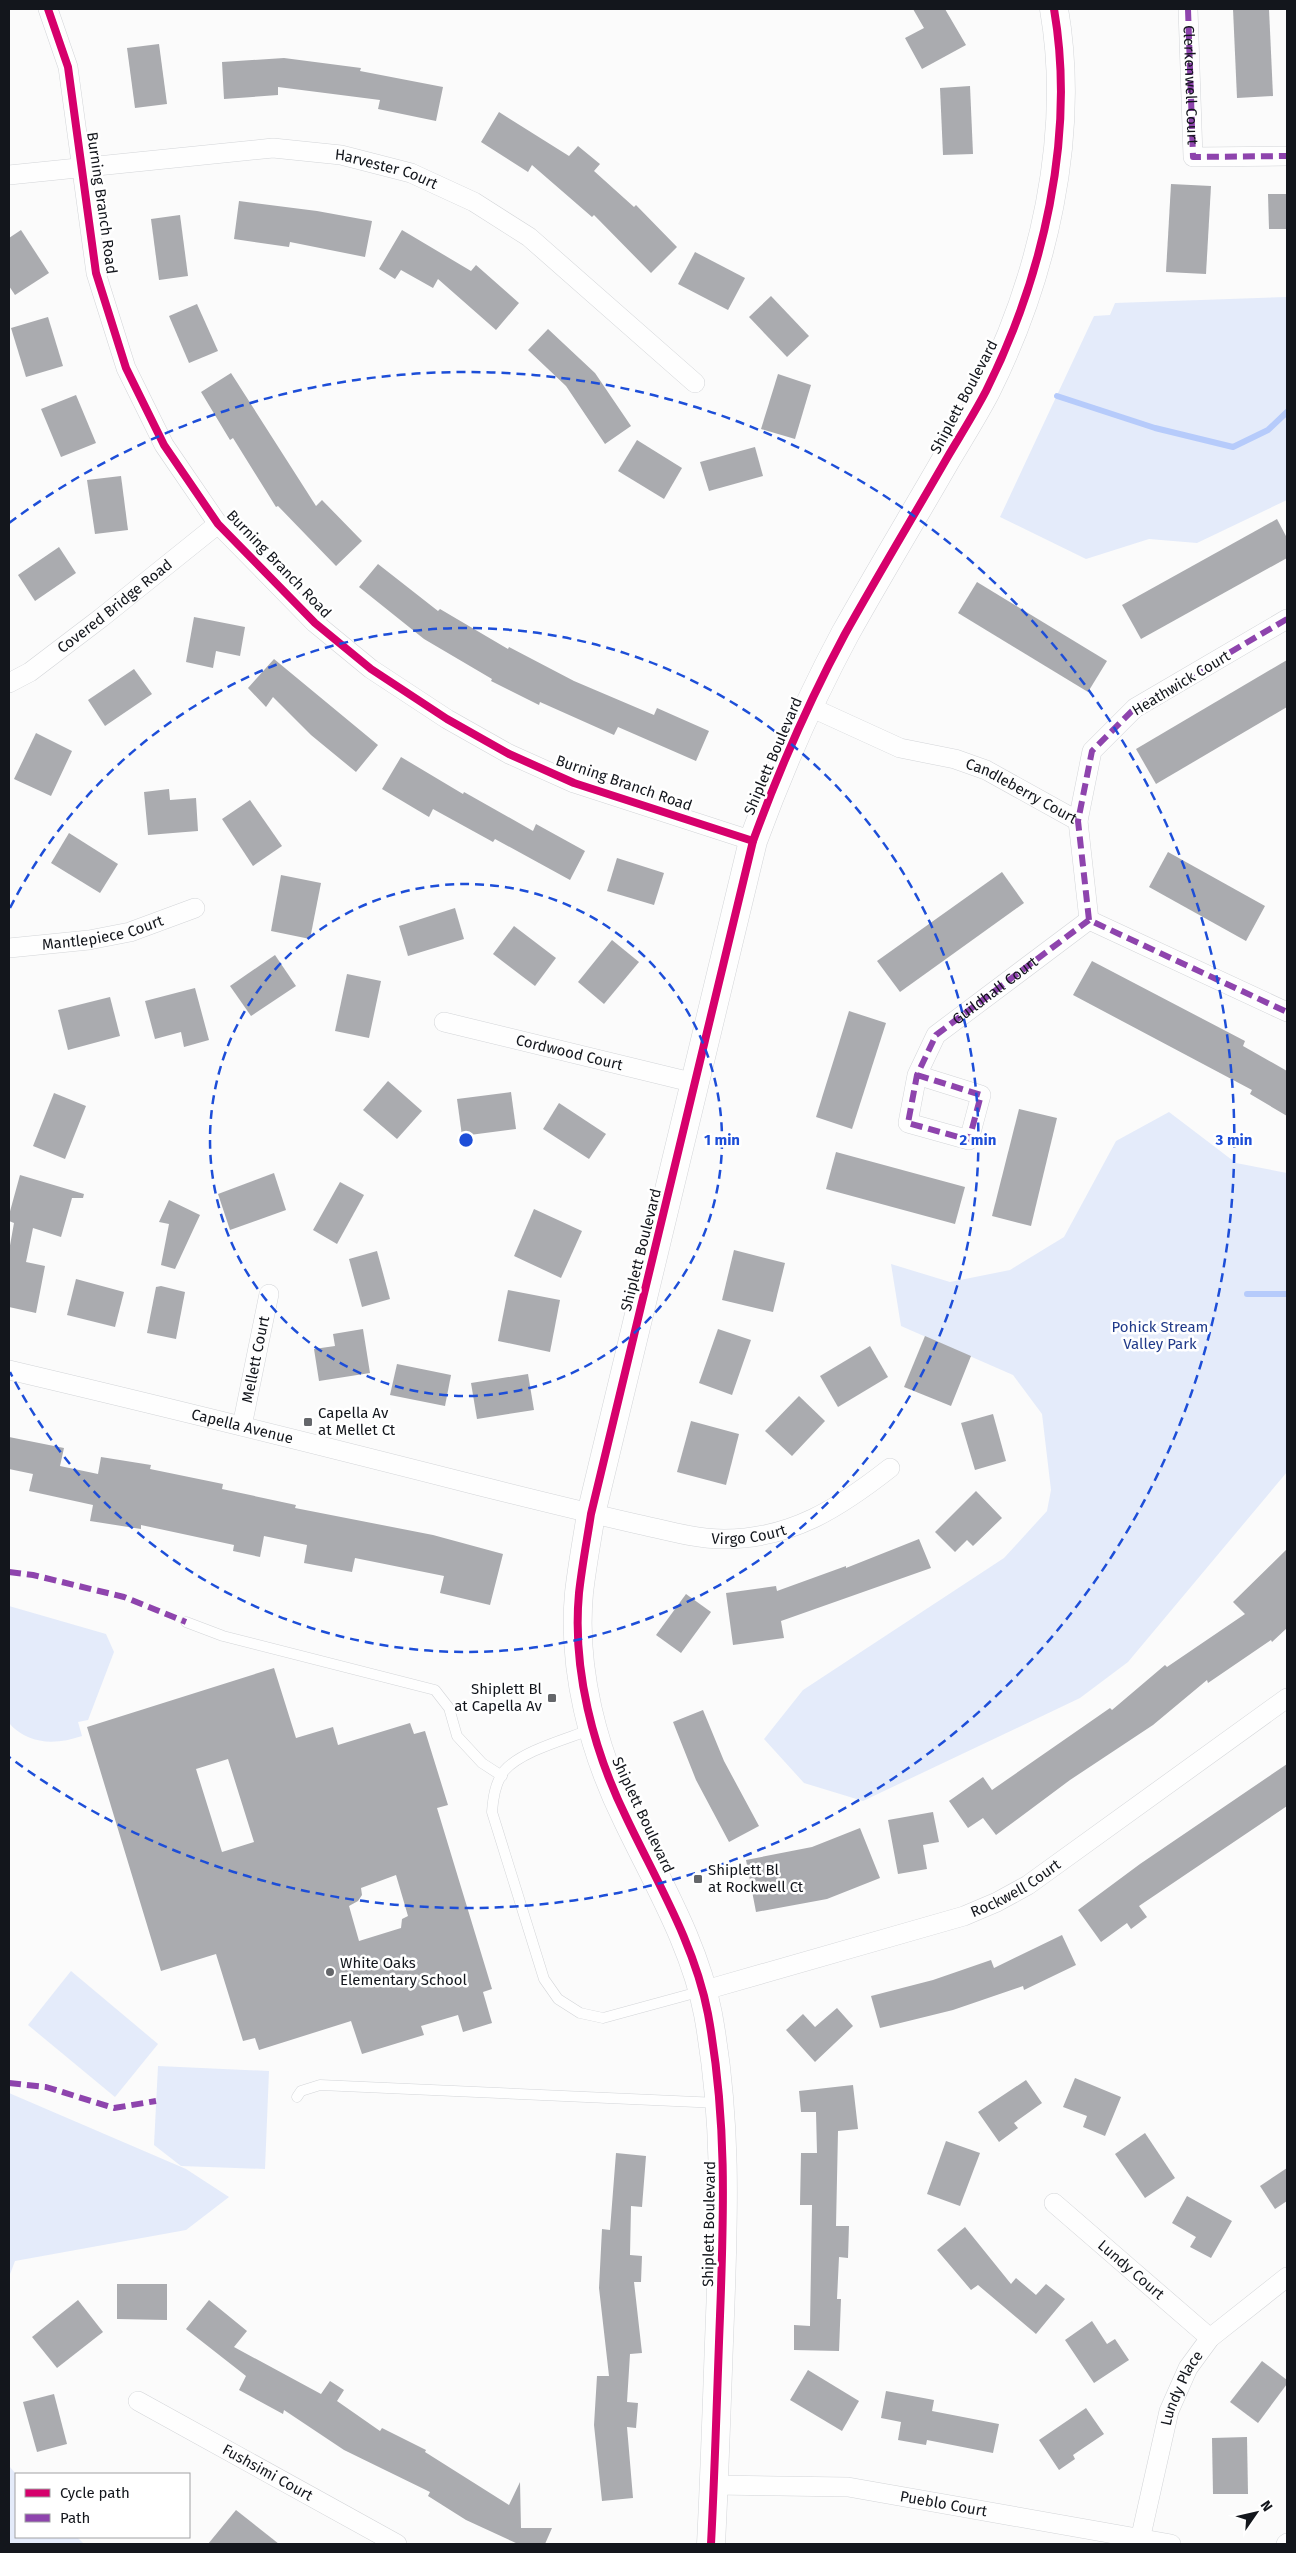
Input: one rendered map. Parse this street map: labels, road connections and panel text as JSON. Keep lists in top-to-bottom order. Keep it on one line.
{"streets":{"street":["Clerkenwell Court","Harvester Court","Burning Branch Road","Shiplett Boulevard","Covered Bridge Road","Heathwick Court","Candleberry Court","Mantlepiece Court","Guildhall Court","Cordwood Court","Mellett Court","Capella Avenue","Virgo Court","Rockwell Court","Lundy Court","Lundy Place","Fushsimi Court","Pueblo Court"]},"crossings":[["Harvester Court","Burning Branch Road"],["Burning Branch Road","Shiplett Boulevard"],["Burning Branch Road","Covered Bridge Road"],["Shiplett Boulevard","Candleberry Court"],["Shiplett Boulevard","Cordwood Court"],["Shiplett Boulevard","Capella Avenue"],["Shiplett Boulevard","Virgo Court"],["Shiplett Boulevard","Rockwell Court"],["Shiplett Boulevard","Pueblo Court"],["Heathwick Court","Candleberry Court"],["Candleberry Court","Guildhall Court"],["Mellett Court","Capella Avenue"],["Capella Avenue","Virgo Court"],["Lundy Court","Lundy Place"],["Lundy Place","Pueblo Court"]],"parks":["Pohick Stream Valley Park"],"places":{"transit":["Capella Av at Mellet Ct","Shiplett Bl at Capella Av","Shiplett Bl at Rockwell Ct"],"other":["White Oaks Elementary School"]},"legend":["Cycle path","Path"],"north":"top right","rings":["1 min","2 min","3 min"]}
